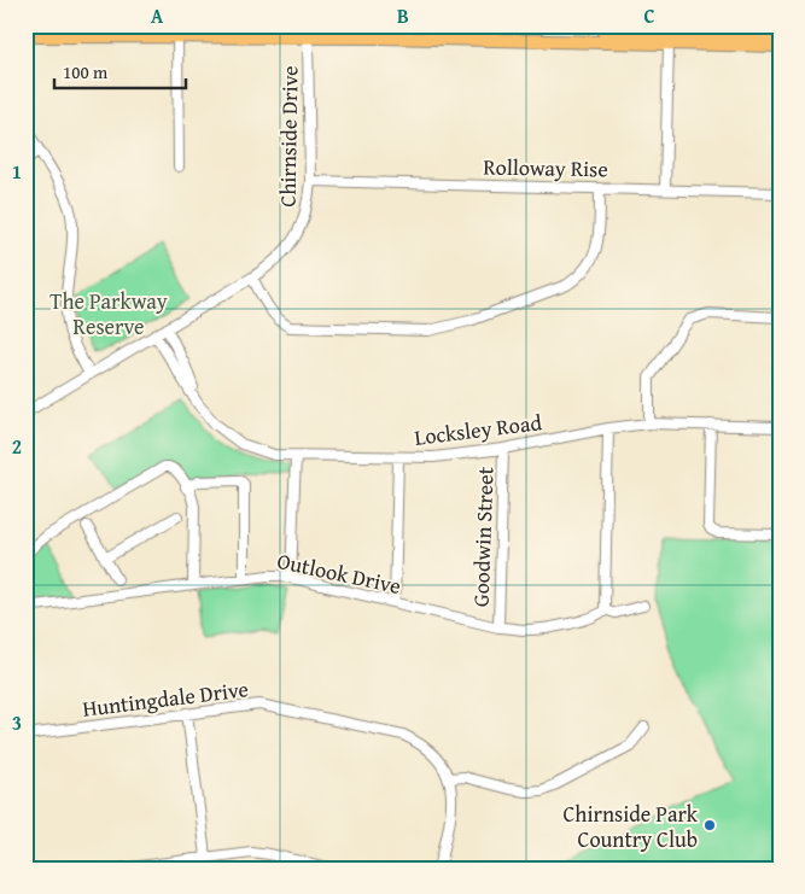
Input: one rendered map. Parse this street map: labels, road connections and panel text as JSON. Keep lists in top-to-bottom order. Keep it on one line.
{"streets":{"street":["Chirnside Drive","Rolloway Rise","Locksley Road","Goodwin Street","Outlook Drive","Huntingdale Drive"]},"crossings":[["Chirnside Drive","Rolloway Rise"],["Chirnside Drive","Locksley Road"],["Locksley Road","Goodwin Street"],["Goodwin Street","Outlook Drive"]],"parks":["The Parkway Reserve"],"places":["Chirnside Park Country Club"],"scale_bar":"100 m","grid":{"columns":["A","B","C"],"rows":["1","2","3"]}}
